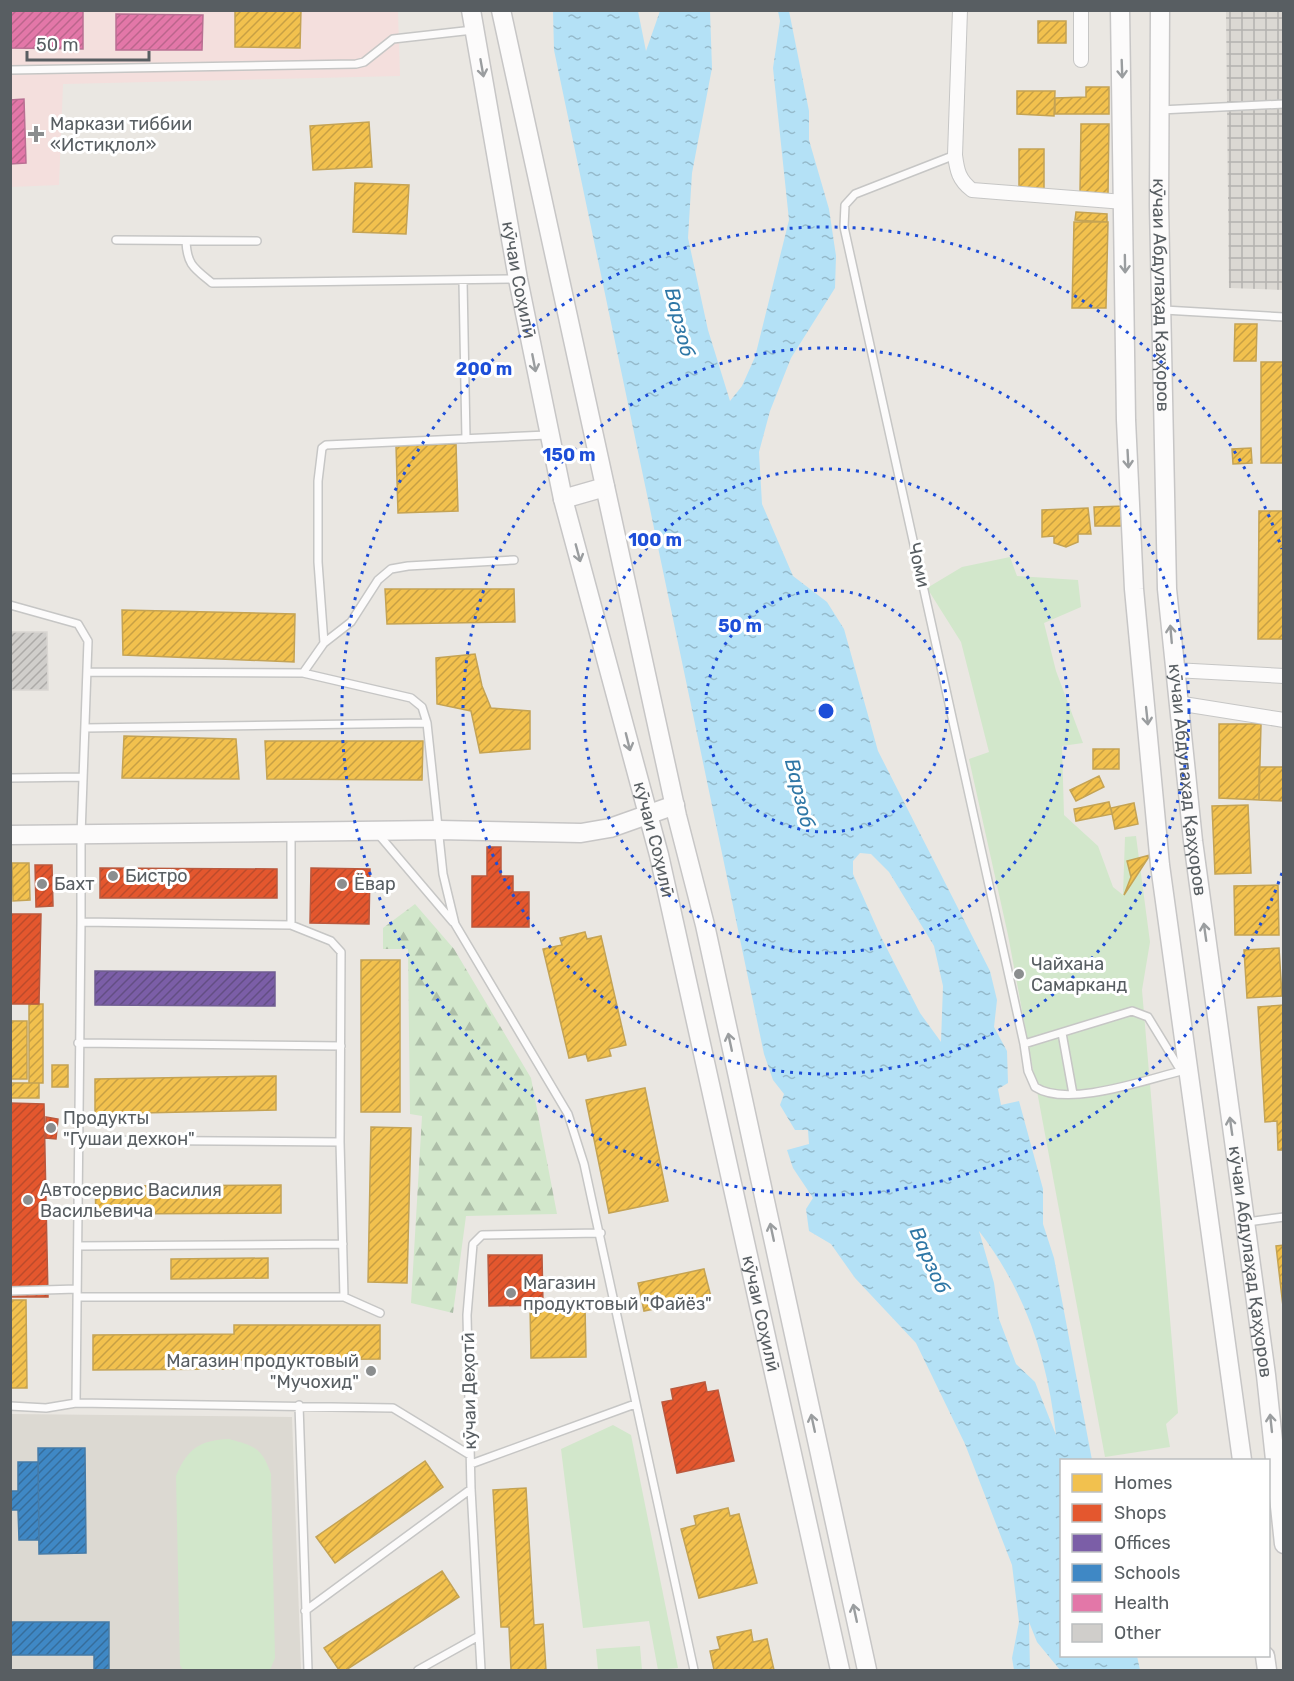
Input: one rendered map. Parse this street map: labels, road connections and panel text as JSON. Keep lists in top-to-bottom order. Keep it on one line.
{"streets":{"main road":["кӯчаи Соҳилӣ","кӯчаи Абдулаҳад Қаҳҳоров"],"lane":["Чоми","кӯчаи Деҳотӣ"]},"water":["Варзоб"],"places":{"health":["Маркази тиббии «Истиқлол»"],"other":["Бистро","Бахт","Ёвар","Чайхана Самарканд","Продукты \"Гушаи дехкон\"","Автосервис Василия Васильевича","Магазин продуктовый \"Файёз\"","Магазин продуктовый \"Мучохид\""]},"legend":["Homes","Shops","Offices","Schools","Health","Other"],"scale_bar":"50 m","rings":["200 m","150 m","100 m","50 m"]}
